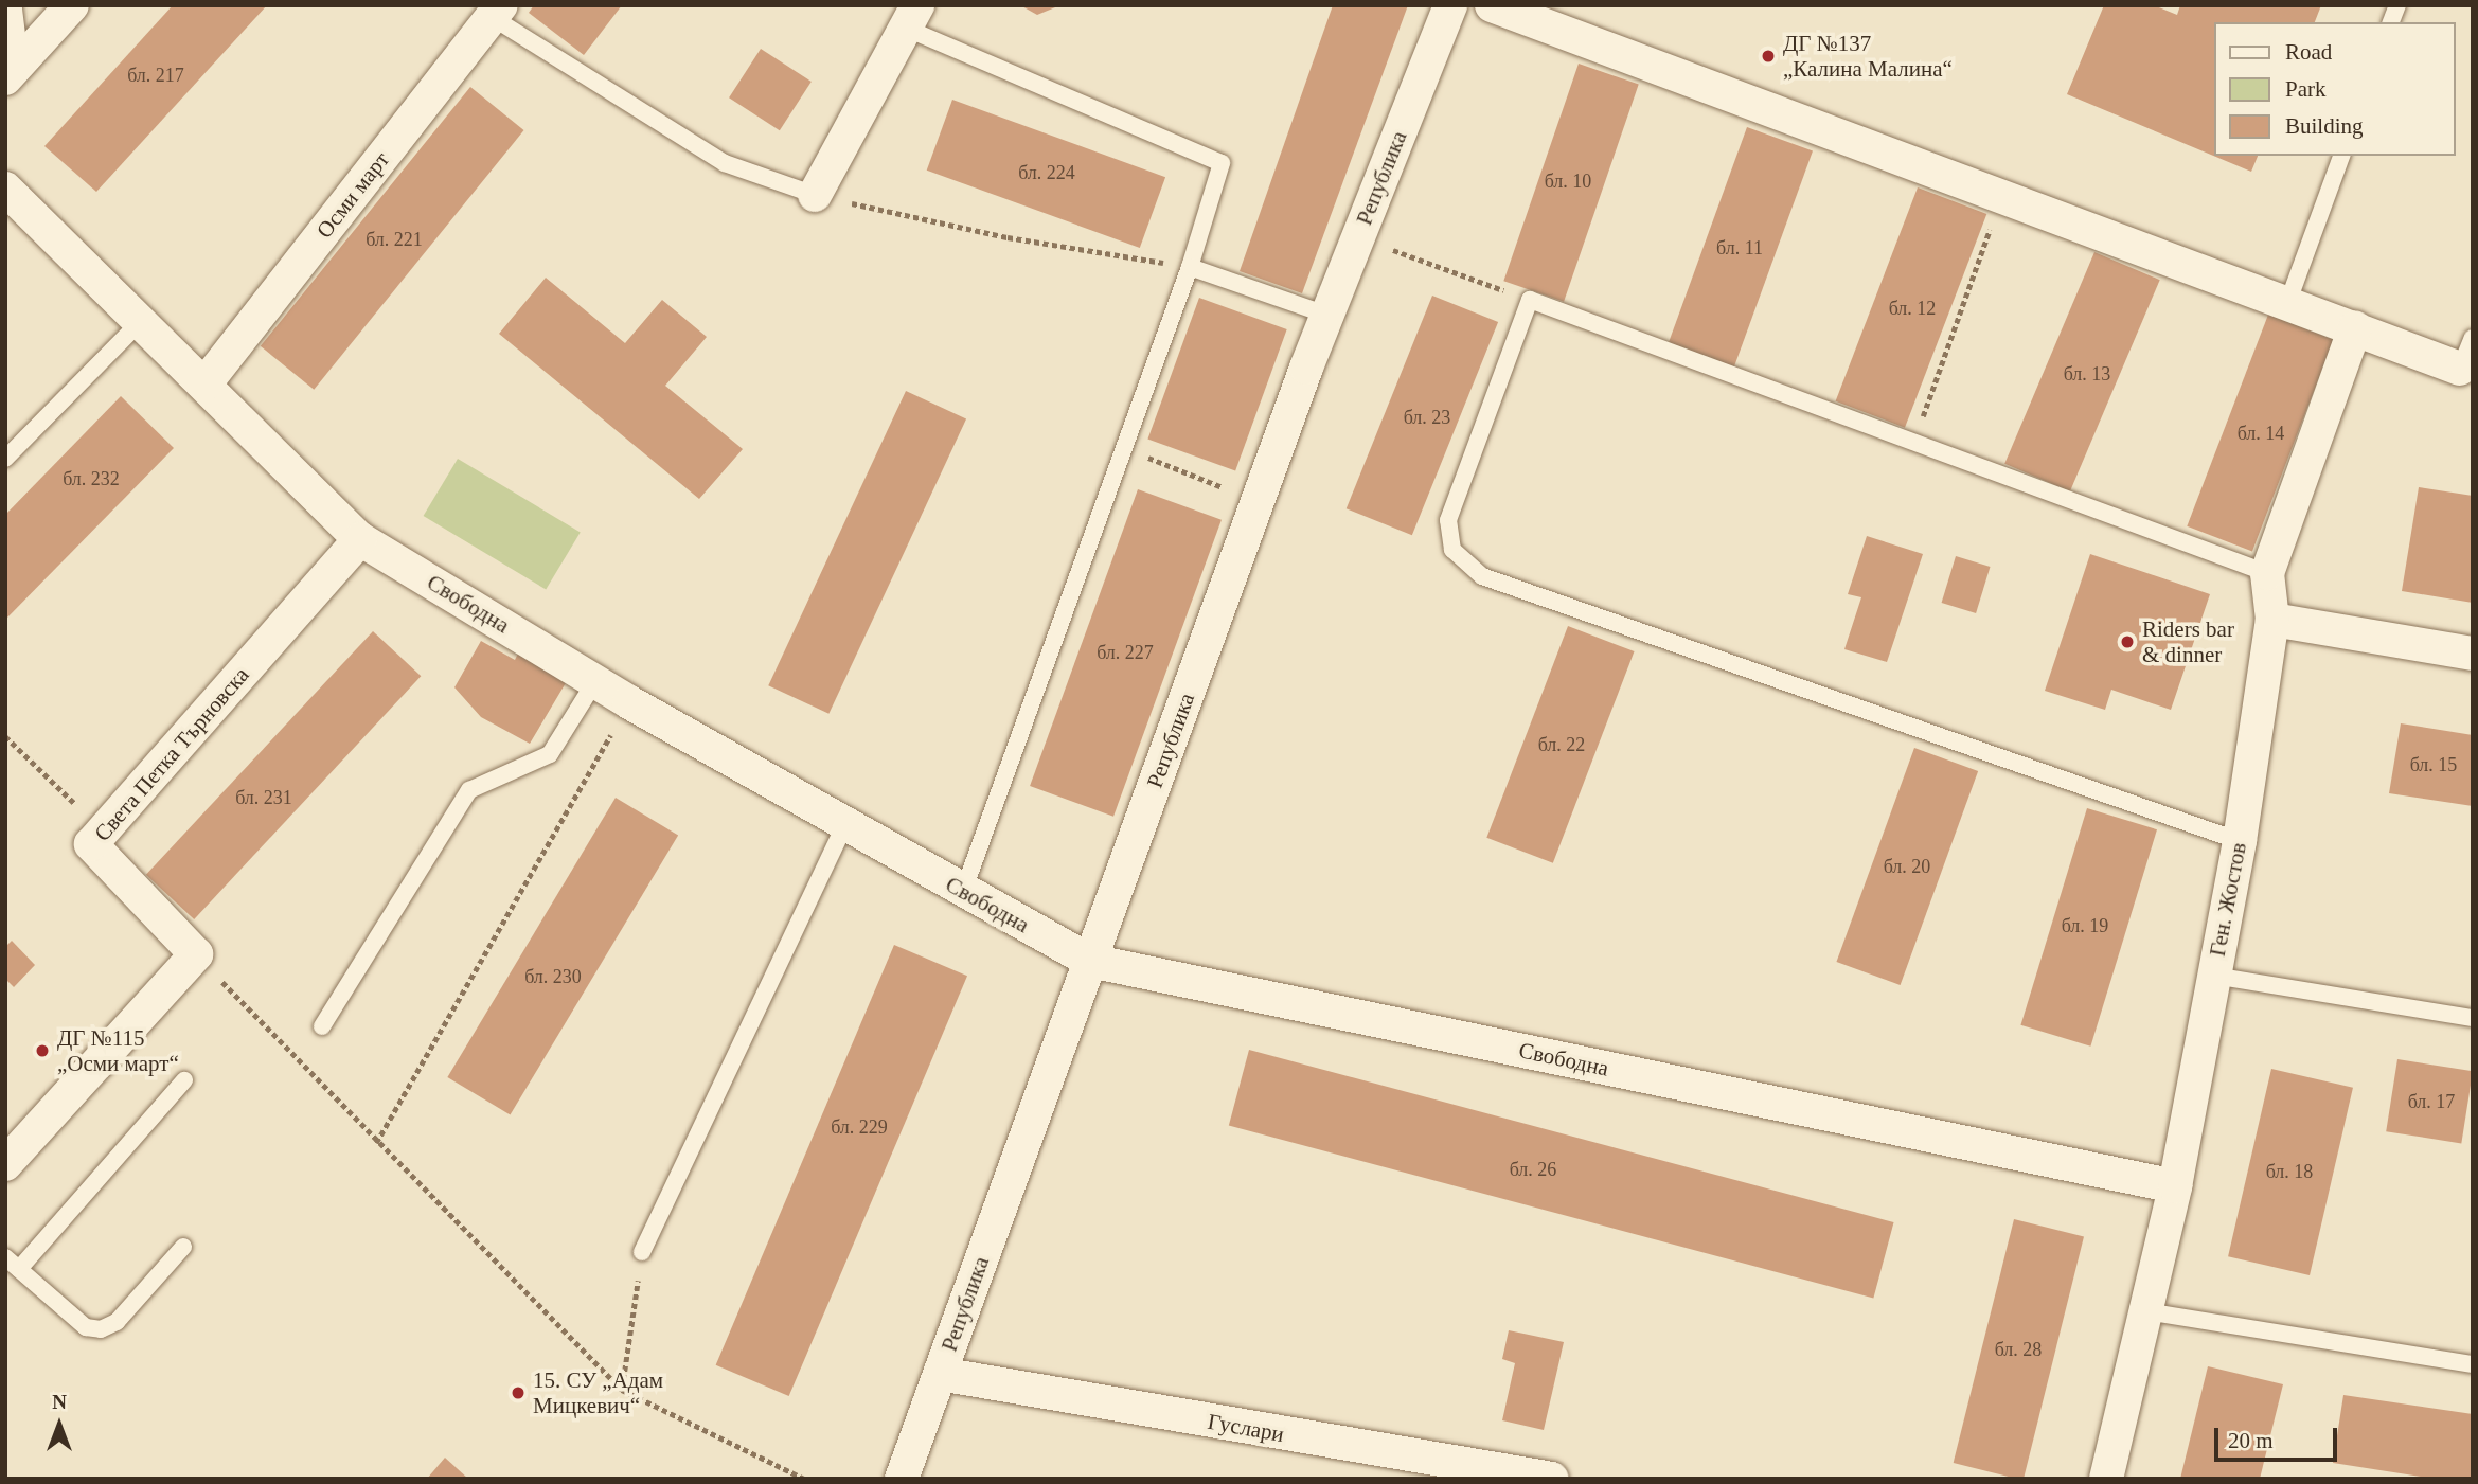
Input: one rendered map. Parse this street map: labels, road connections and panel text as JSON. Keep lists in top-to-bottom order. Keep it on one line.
{"streets":{"street":["Република","Осми март","Свободна","Света Петка Търновска","Ген. Жостов","Гуслари"]},"crossings":[["Република","Свободна"],["Република","Гуслари"],["Осми март","Свободна"],["Свободна","Света Петка Търновска"],["Свободна","Ген. Жостов"]],"places":["ДГ №137 „Калина Малина“","Riders bar & dinner","ДГ №115 „Осми март“","15. СУ „Адам Мицкевич“"],"house_numbers":["бл. 217","бл. 224","бл. 10","бл. 221","бл. 11","бл. 12","бл. 13","бл. 23","бл. 14","бл. 232","бл. 227","бл. 22","бл. 15","бл. 231","бл. 20","бл. 19","бл. 230","бл. 17","бл. 229","бл. 26","бл. 18","бл. 28"],"legend":["Road","Park","Building"],"scale_bar":"20 m","north":"top"}
